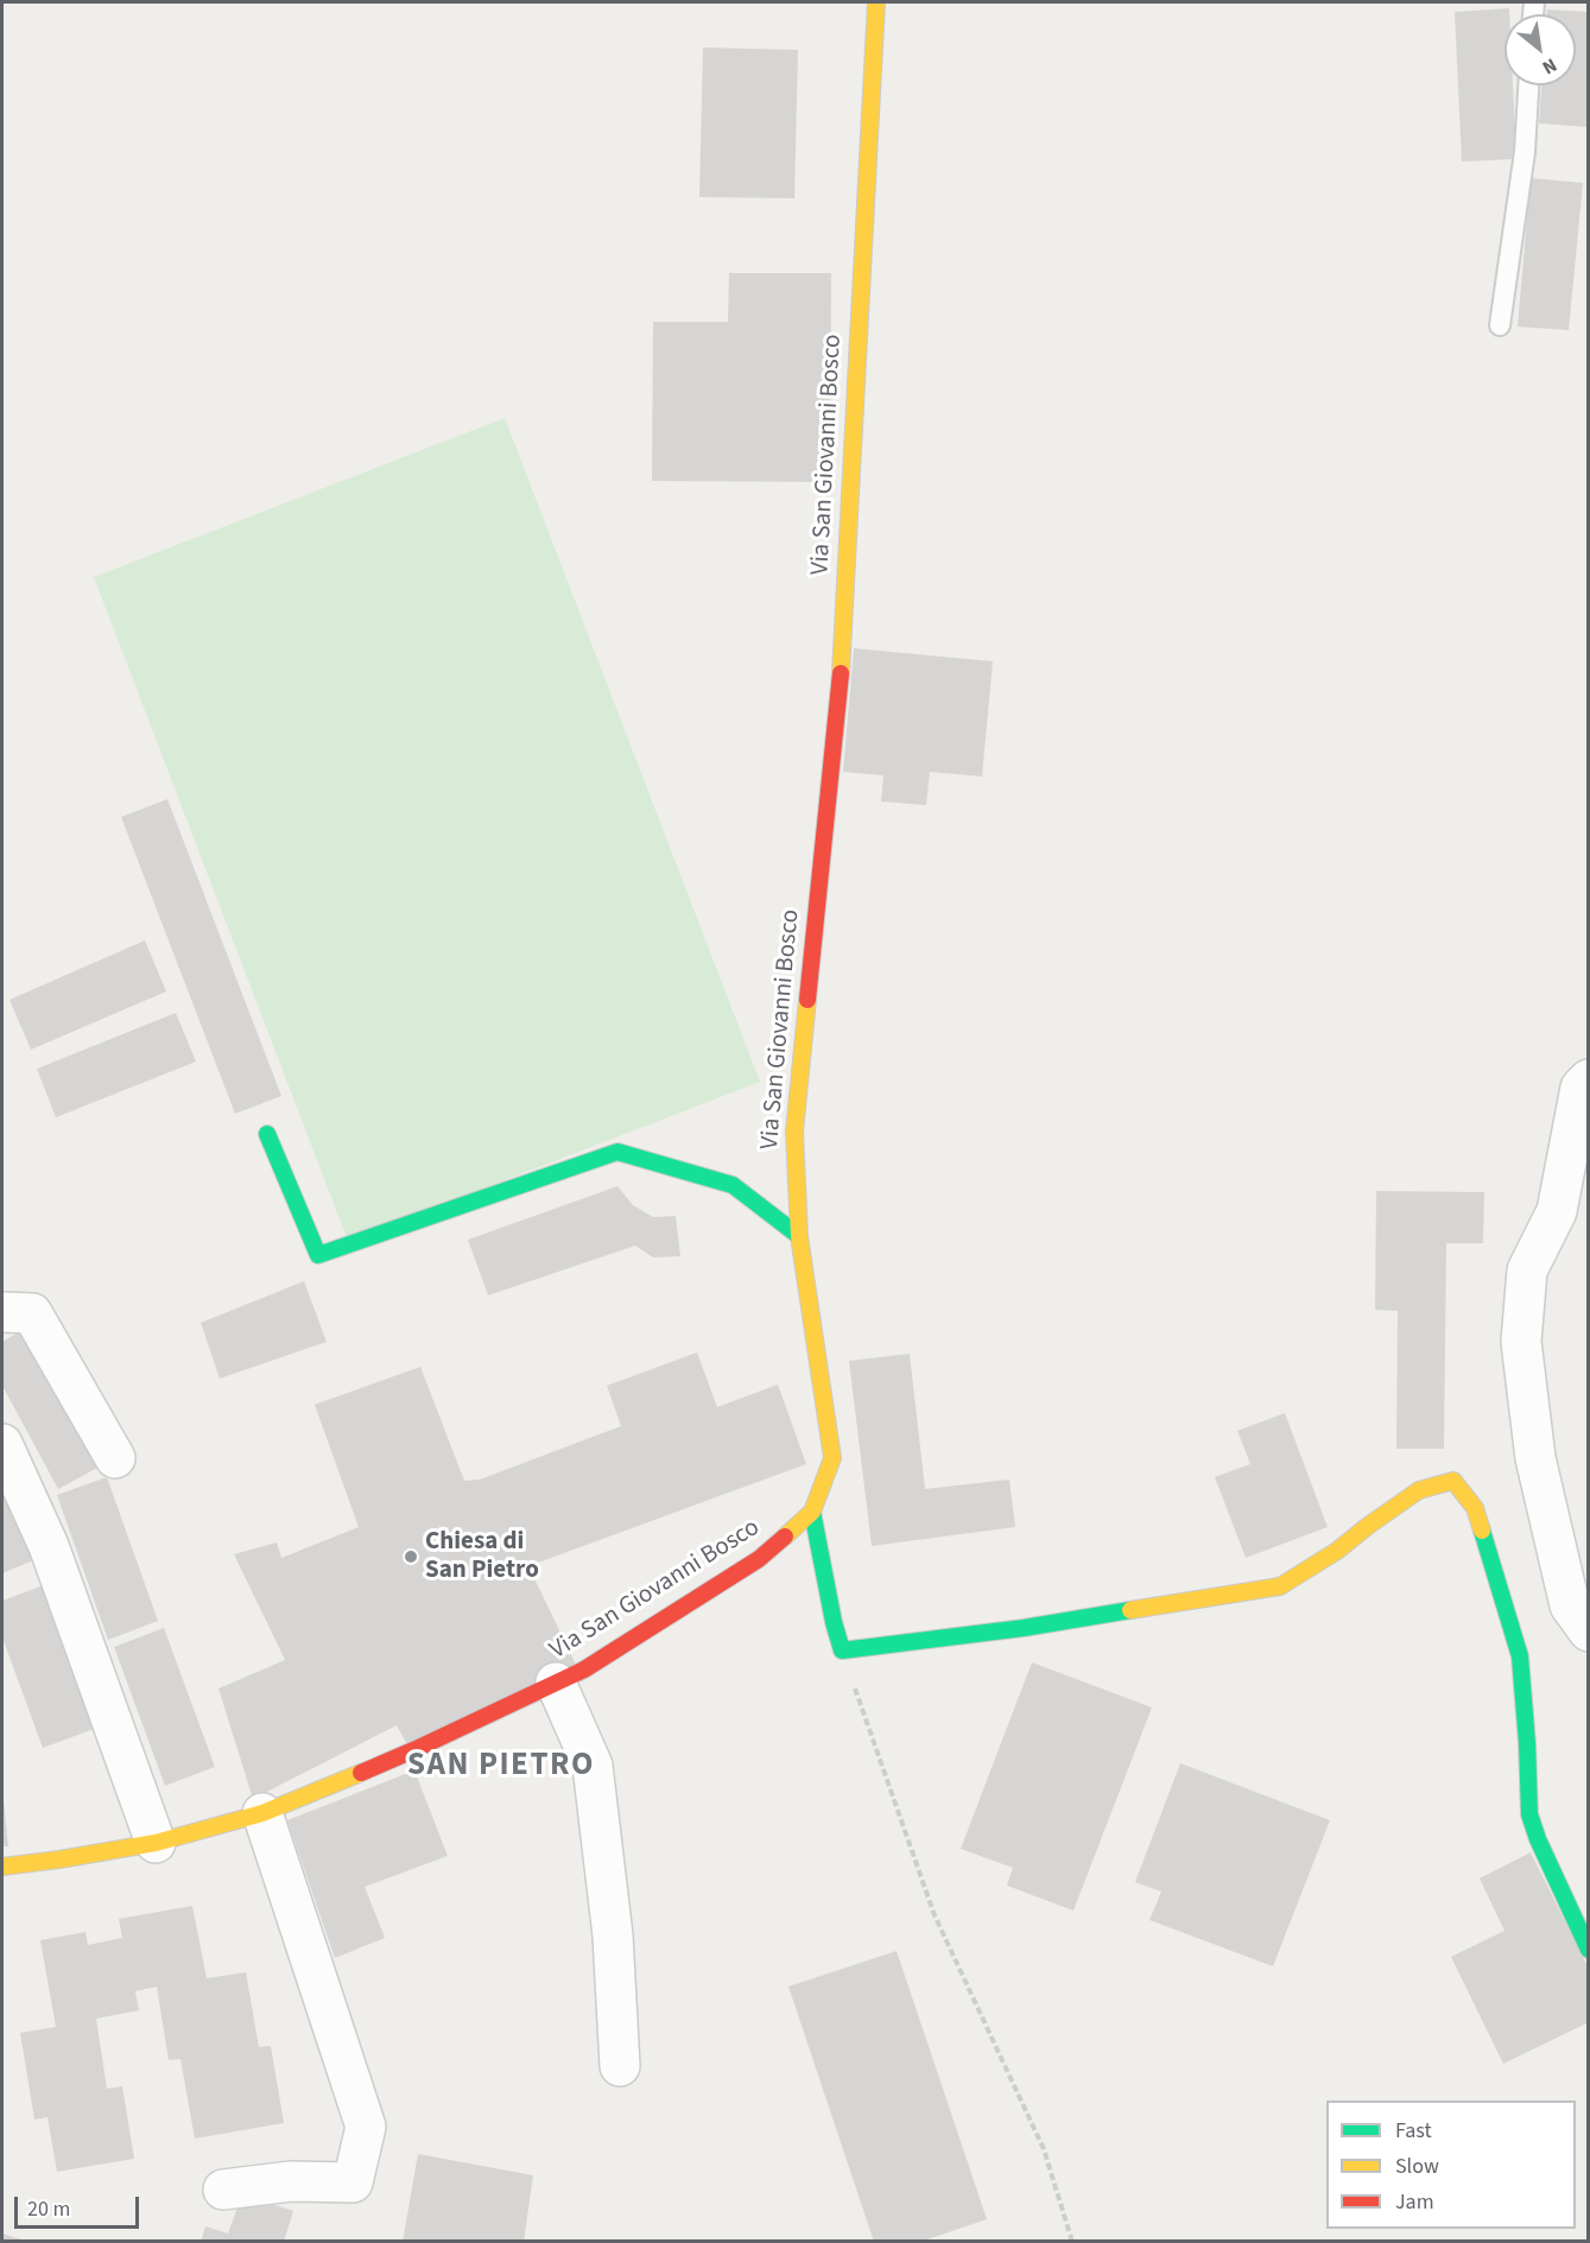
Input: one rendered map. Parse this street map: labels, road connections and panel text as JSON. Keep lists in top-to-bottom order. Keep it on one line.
{"streets":{"street":["Via San Giovanni Bosco"]},"districts":["SAN PIETRO"],"places":["Chiesa di San Pietro"],"legend":["Fast","Slow","Jam"],"scale_bar":"20 m","north":"bottom right"}
